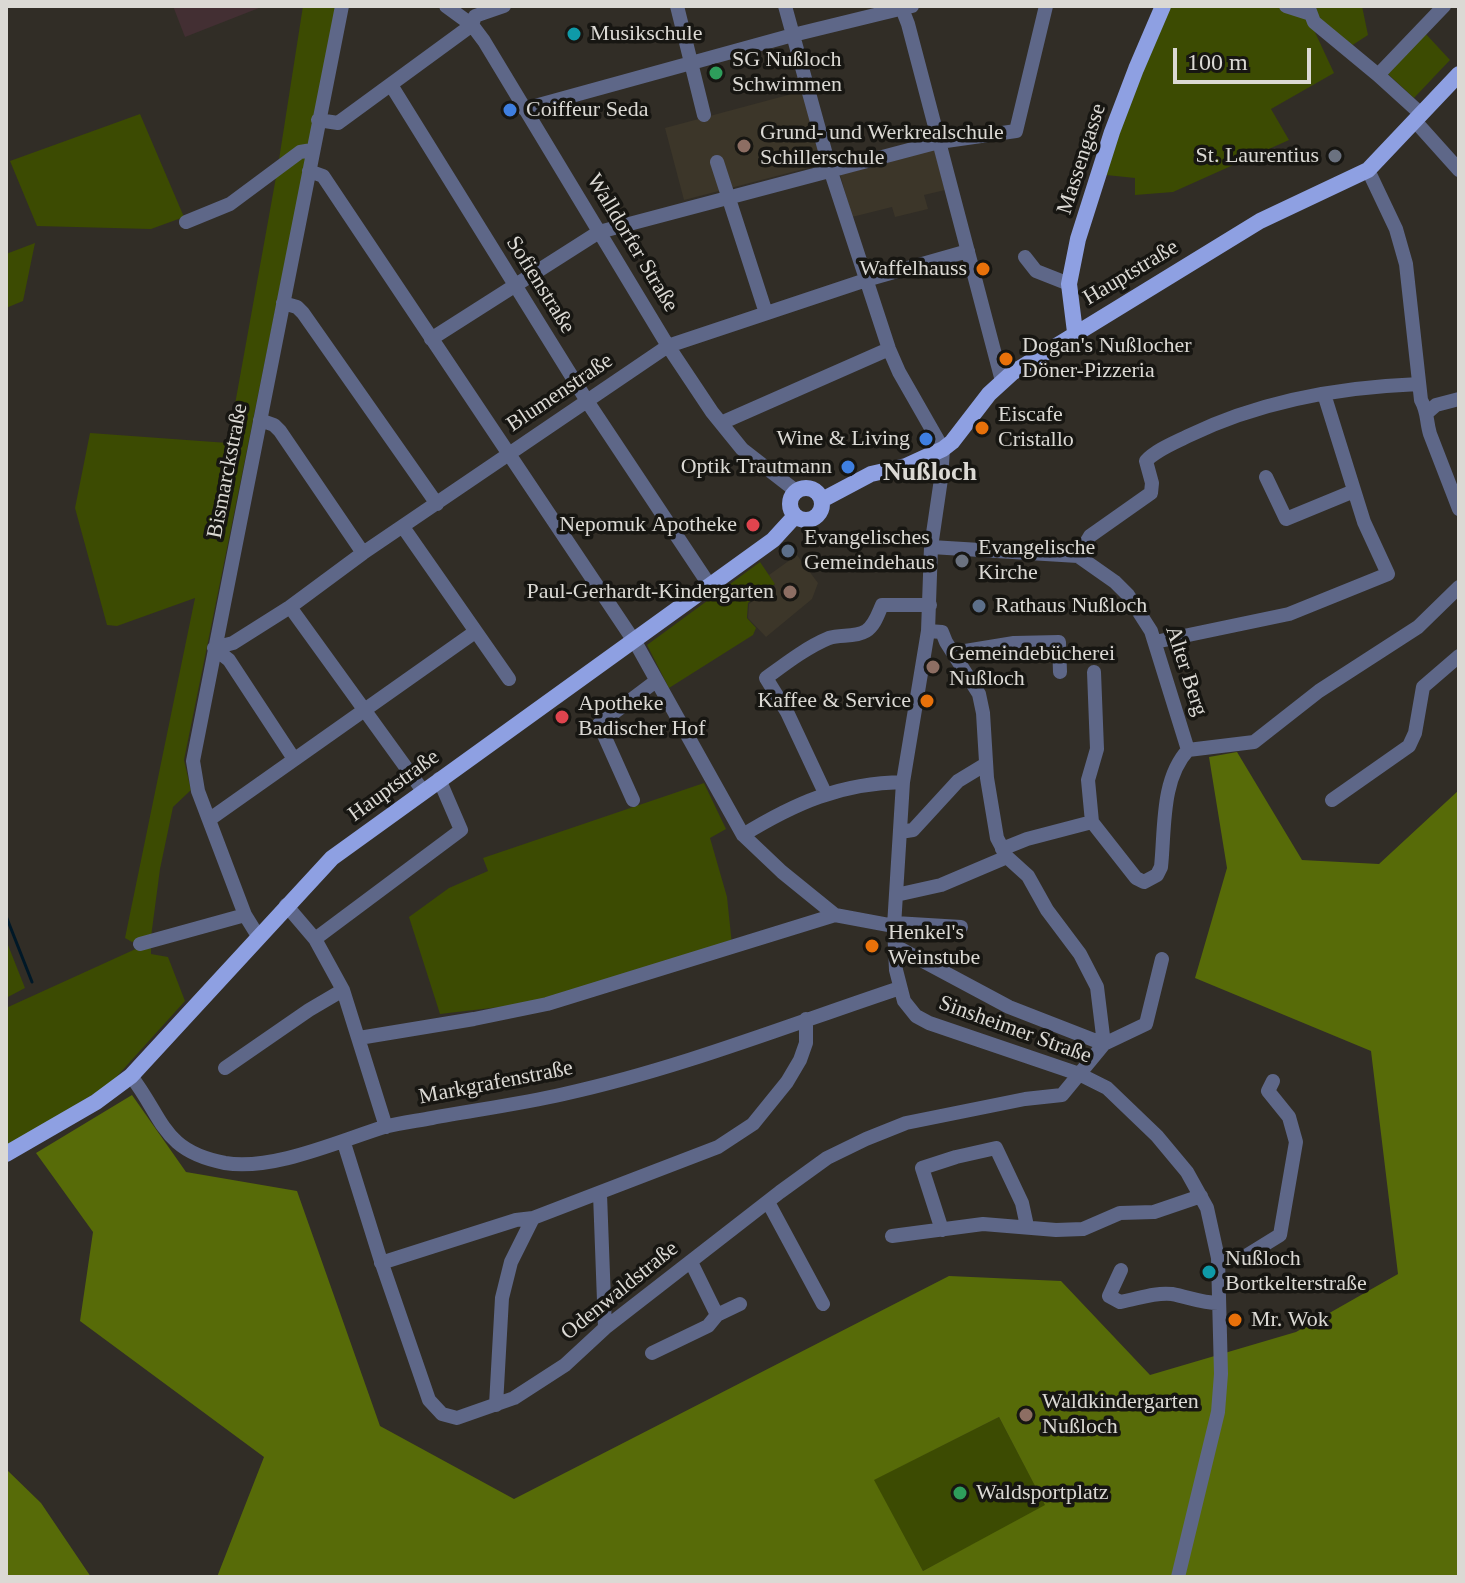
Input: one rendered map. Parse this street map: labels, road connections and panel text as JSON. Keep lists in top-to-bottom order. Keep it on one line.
{"streets":{"main road":["Massengasse","Hauptstraße"],"street":["Walldorfer Straße","Sofienstraße","Blumenstraße","Bismarckstraße","Alter Berg","Sinsheimer Straße","Markgrafenstraße","Odenwaldstraße"]},"crossings":[["Massengasse","Hauptstraße"],["Walldorfer Straße","Hauptstraße"],["Walldorfer Straße","Blumenstraße"],["Hauptstraße","Sofienstraße"],["Hauptstraße","Bismarckstraße"],["Hauptstraße","Sinsheimer Straße"],["Hauptstraße","Markgrafenstraße"],["Sofienstraße","Blumenstraße"],["Blumenstraße","Bismarckstraße"],["Sinsheimer Straße","Markgrafenstraße"],["Sinsheimer Straße","Odenwaldstraße"],["Markgrafenstraße","Odenwaldstraße"]],"districts":["Nußloch"],"places":["Musikschule","SG Nußloch Schwimmen","Coiffeur Seda","Grund- und Werkrealschule Schillerschule","St. Laurentius","Waffelhauss","Dogan's Nußlocher Döner-Pizzeria","Eiscafe Cristallo","Wine & Living","Optik Trautmann","Nepomuk Apotheke","Evangelisches Gemeindehaus","Evangelische Kirche","Paul-Gerhardt-Kindergarten","Rathaus Nußloch","Gemeindebücherei Nußloch","Kaffee & Service","Apotheke Badischer Hof","Henkel's Weinstube","Nußloch Bortkelterstraße","Mr. Wok","Waldkindergarten Nußloch","Waldsportplatz"],"scale_bar":"100 m"}
